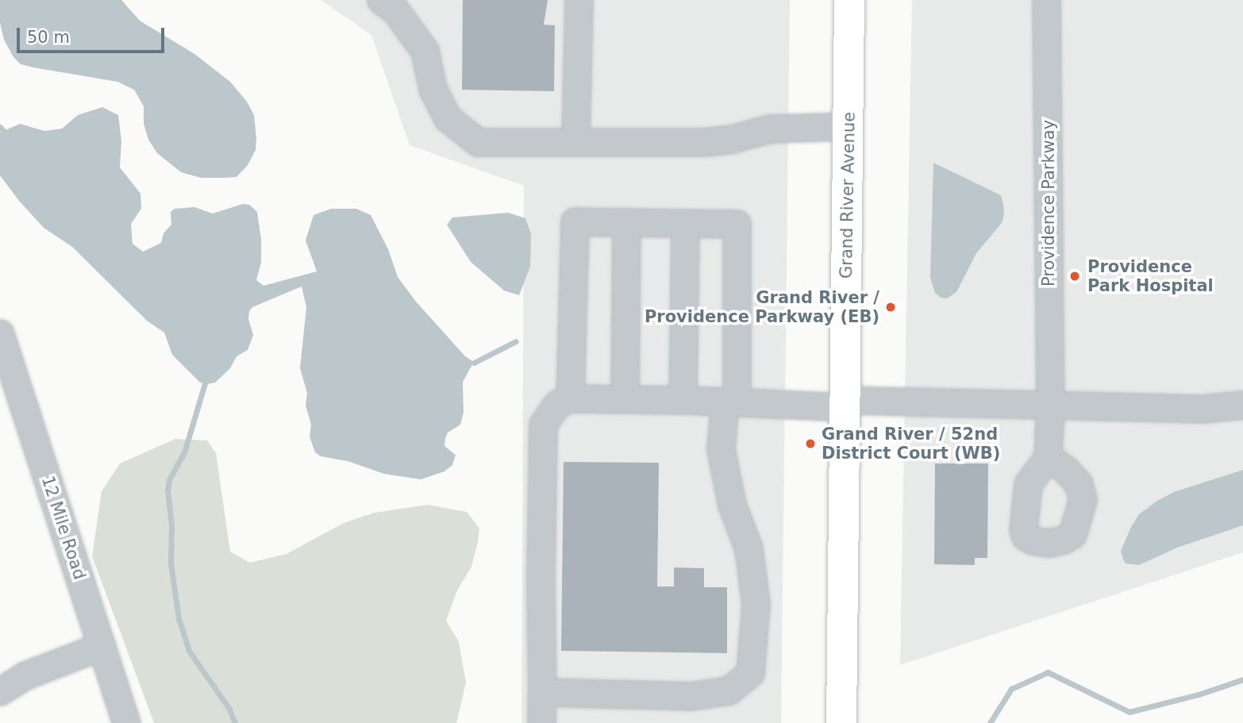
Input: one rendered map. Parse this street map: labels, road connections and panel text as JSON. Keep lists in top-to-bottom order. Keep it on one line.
{"streets":{"main road":["Grand River Avenue"],"street":["Providence Parkway","12 Mile Road"]},"places":["Providence Park Hospital","Grand River / Providence Parkway (EB)","Grand River / 52nd District Court (WB)"],"scale_bar":"50 m"}
